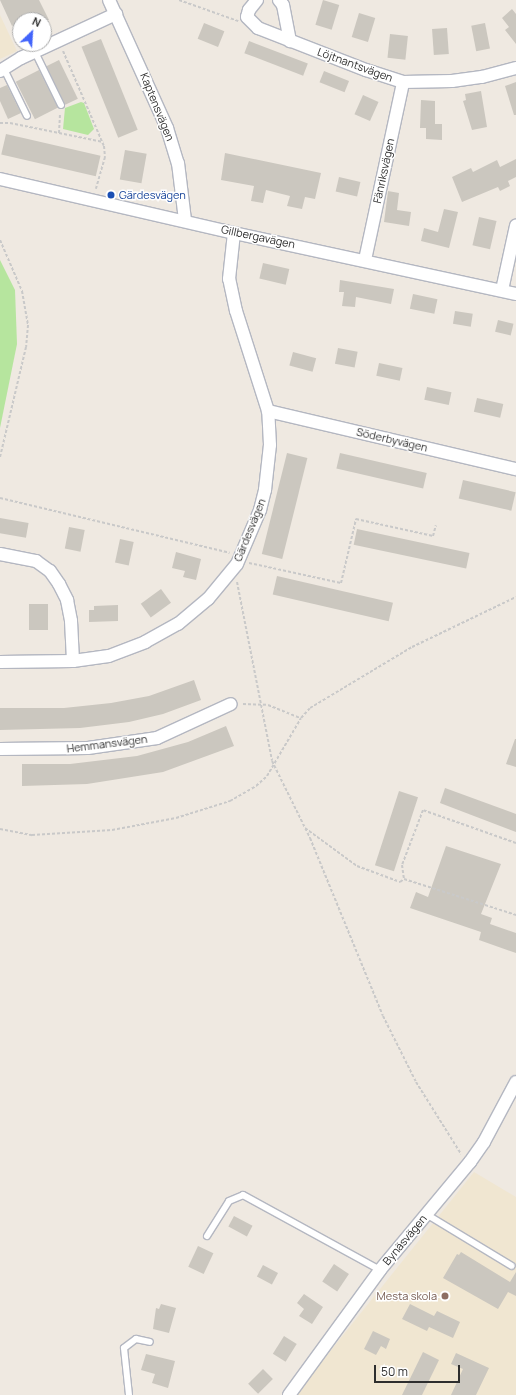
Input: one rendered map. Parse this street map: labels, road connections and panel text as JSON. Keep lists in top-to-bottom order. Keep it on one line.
{"streets":{"street":["Löjtnantsvägen","Kaptensvägen","Fänriksvägen","Gillbergavägen","Söderbyvägen","Gärdesvägen","Hemmansvägen","Bynäsvägen"]},"crossings":[["Löjtnantsvägen","Fänriksvägen"],["Kaptensvägen","Gillbergavägen"],["Fänriksvägen","Gillbergavägen"],["Gillbergavägen","Gärdesvägen"],["Söderbyvägen","Gärdesvägen"]],"places":["Gärdesvägen","Mesta skola"],"scale_bar":"50 m","north":"top right"}
